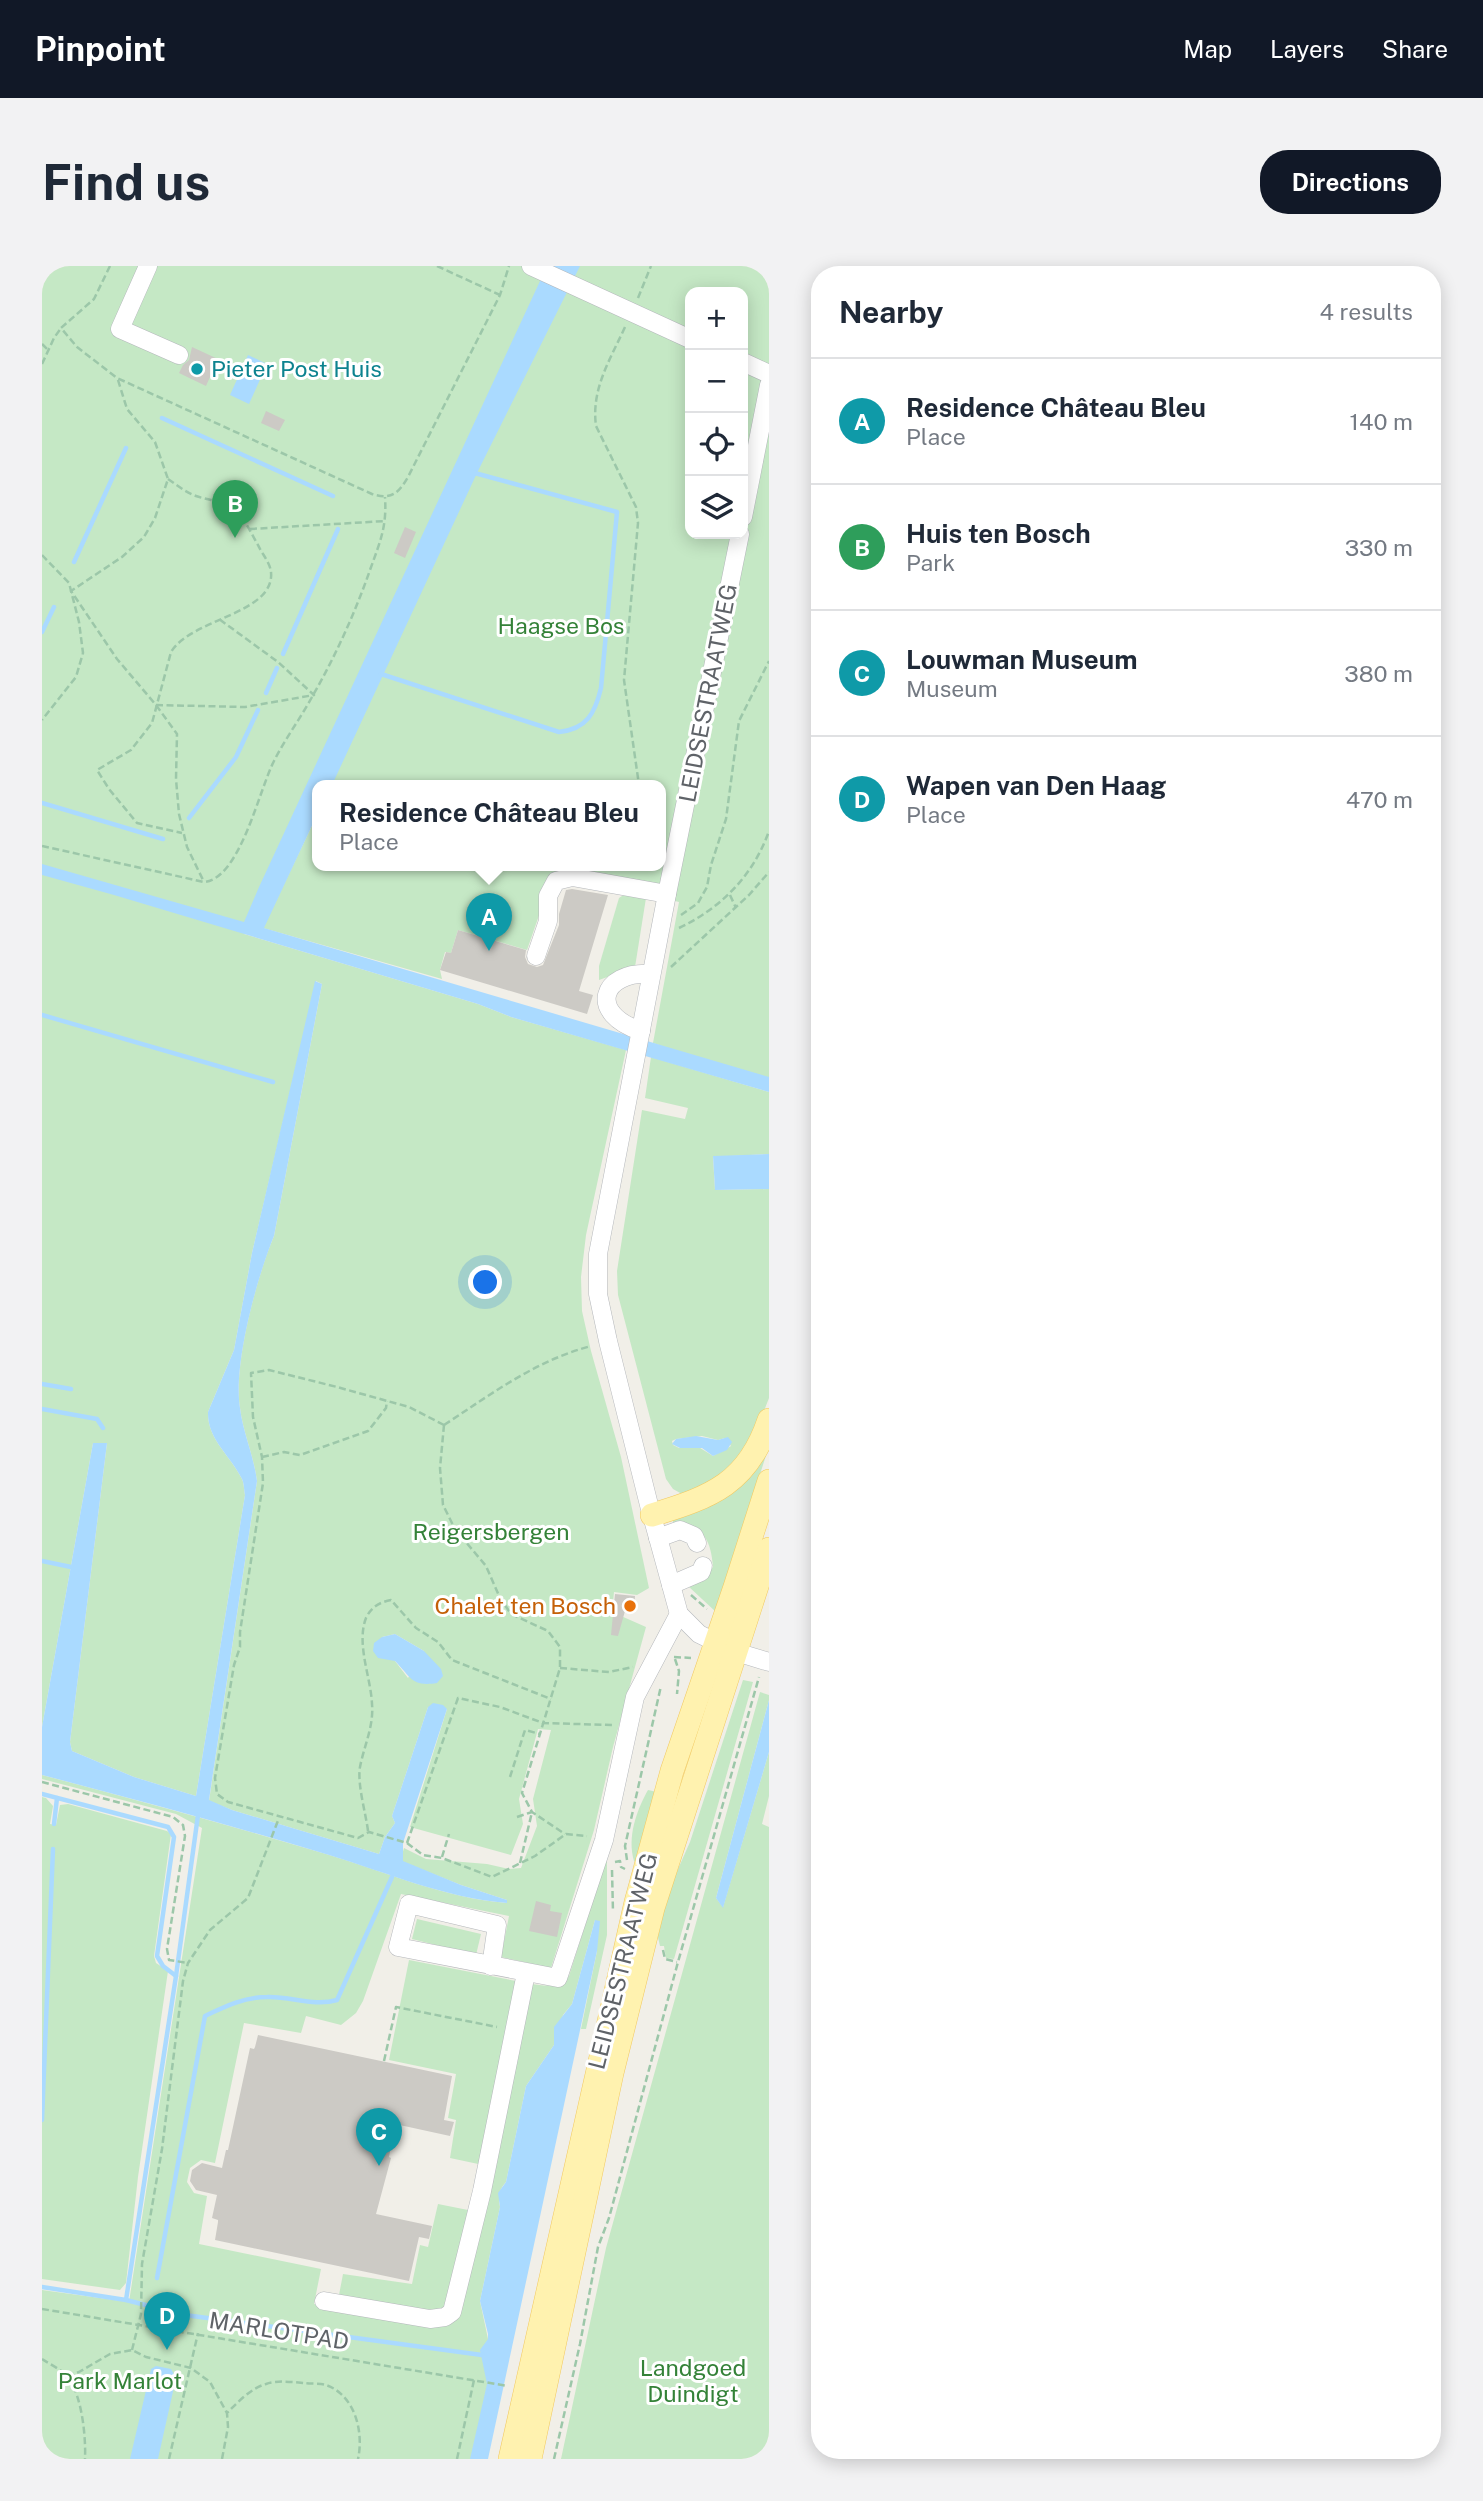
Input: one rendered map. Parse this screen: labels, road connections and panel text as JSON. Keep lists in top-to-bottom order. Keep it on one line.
{"streets":{"main road":["LEIDSESTRAATWEG"],"path":["MARLOTPAD"]},"parks":["Haagse Bos","Reigersbergen","Landgoed Duindigt","Park Marlot"],"places":["Pieter Post Huis","Chalet ten Bosch"],"page":{"header":"Pinpoint","nav":["Map","Layers","Share"],"buttons":"Directions","title":"Find us","heading":["Nearby","4 results"],"map_buttons":["+","−"],"list":[{"mark":"A","name":"Residence Château Bleu","note":"Place","value":"140 m"},{"mark":"B","name":"Huis ten Bosch","note":"Park","value":"330 m"},{"mark":"C","name":"Louwman Museum","note":"Museum","value":"380 m"},{"mark":"D","name":"Wapen van Den Haag","note":"Place","value":"470 m"}],"pins":["B","A","C","D"],"popup":["Residence Château Bleu","Place"]}}
